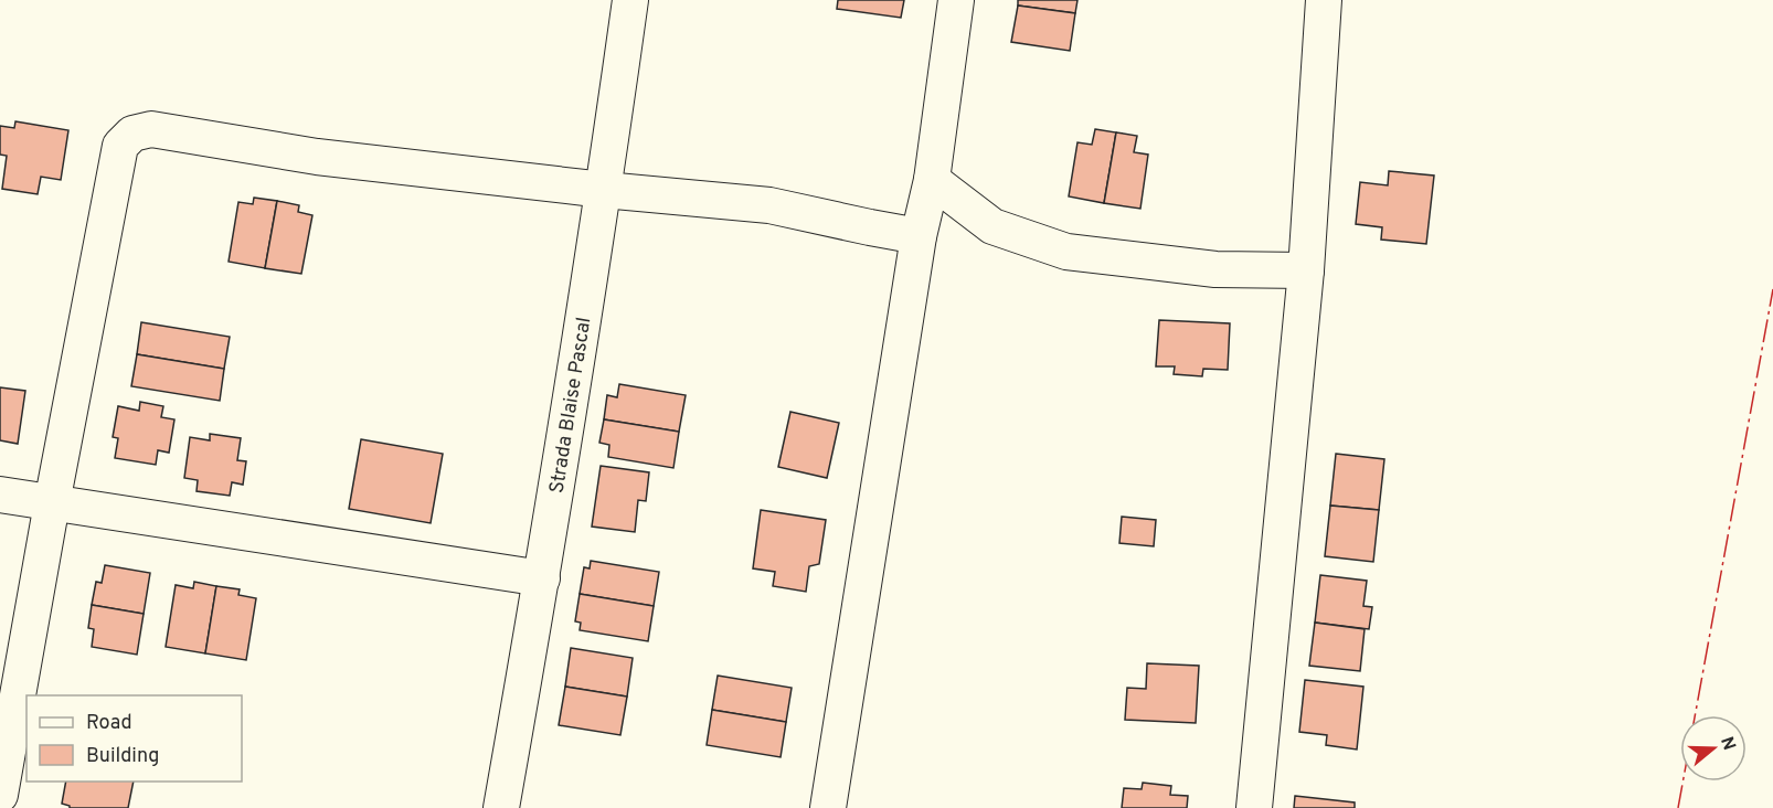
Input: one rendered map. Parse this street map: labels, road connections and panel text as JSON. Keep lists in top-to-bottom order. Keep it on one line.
{"streets":{"street":["Strada Blaise Pascal"]},"legend":["Road","Building"],"north":"right"}
